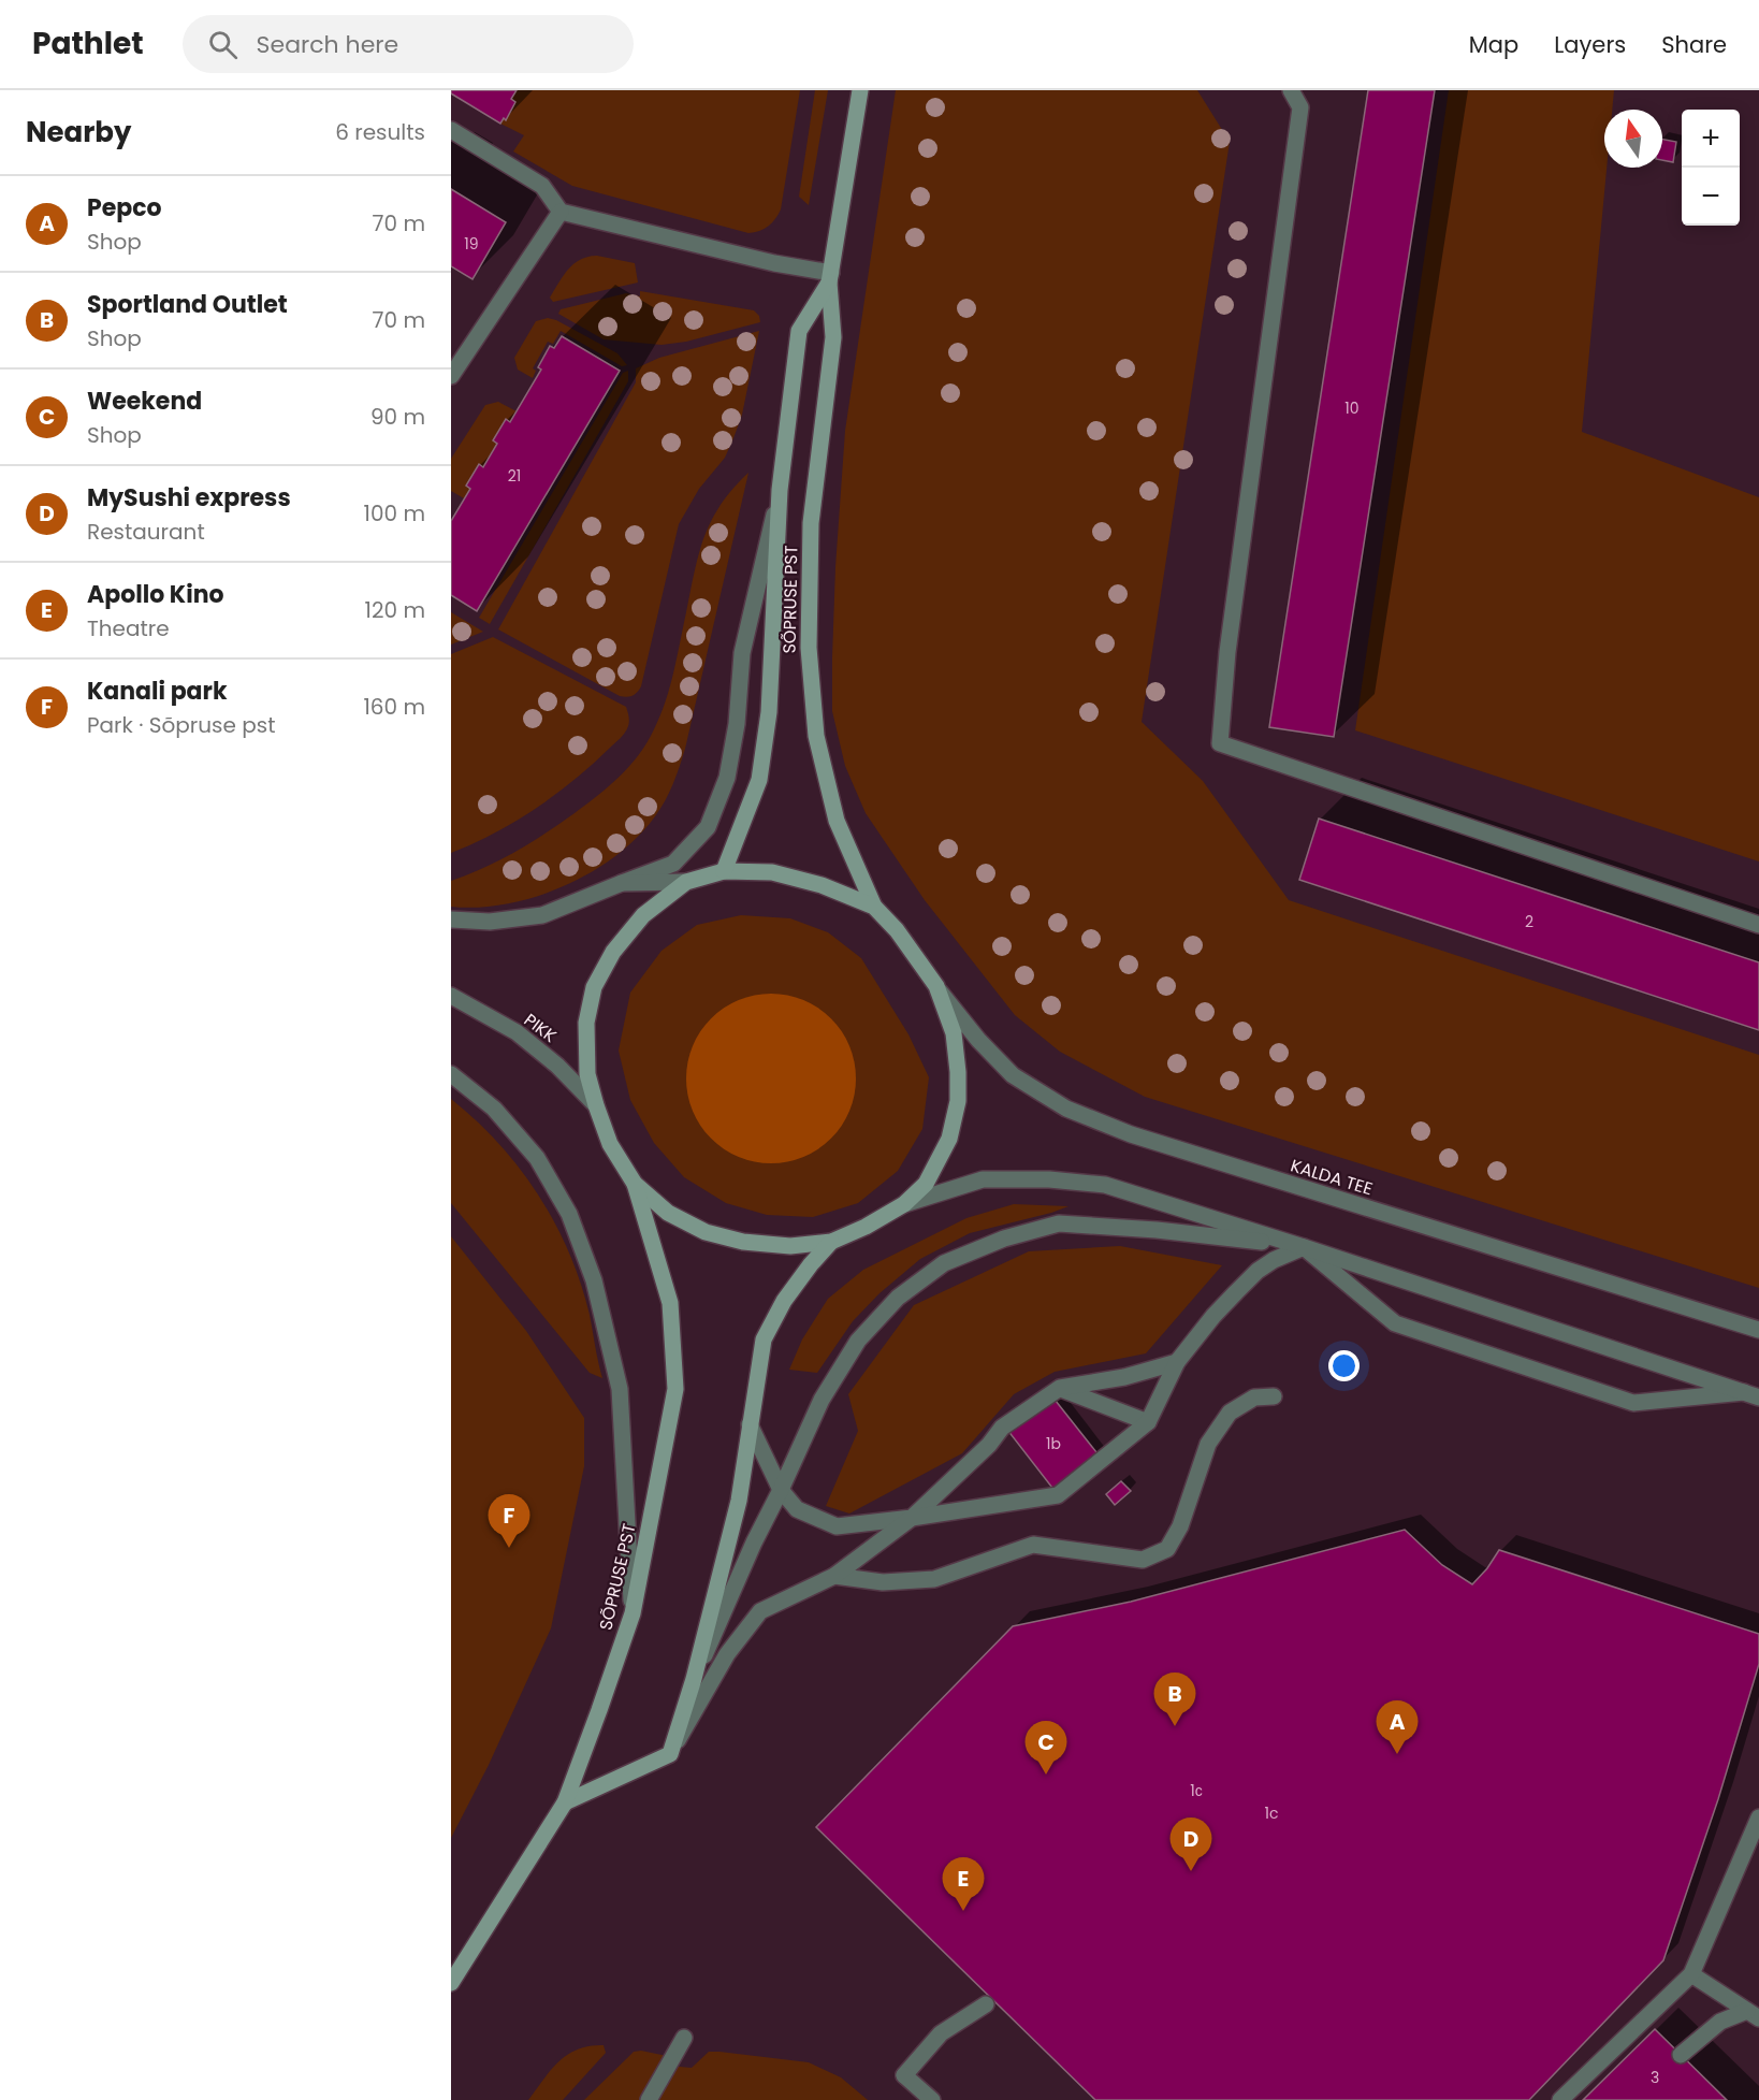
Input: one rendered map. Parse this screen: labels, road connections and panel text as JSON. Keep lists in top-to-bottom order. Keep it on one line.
{"streets":{"main road":["SÕPRUSE PST"],"street":["PIKK","KALDA TEE"]},"house_numbers":["19","10","21","2","1b","1с","1c","3"],"north":"top","page":{"header":"Pathlet","search":"Search here","nav":["Map","Layers","Share"],"heading":["Nearby","6 results"],"map_buttons":["+","−"],"list":[{"mark":"A","name":"Pepco","note":"Shop","value":"70 m"},{"mark":"B","name":"Sportland Outlet","note":"Shop","value":"70 m"},{"mark":"C","name":"Weekend","note":"Shop","value":"90 m"},{"mark":"D","name":"MySushi express","note":"Restaurant","value":"100 m"},{"mark":"E","name":"Apollo Kino","note":"Theatre","value":"120 m"},{"mark":"F","name":"Kanali park","note":"Park · Sõpruse pst","value":"160 m"}],"pins":["F","B","A","C","D","E"]}}
